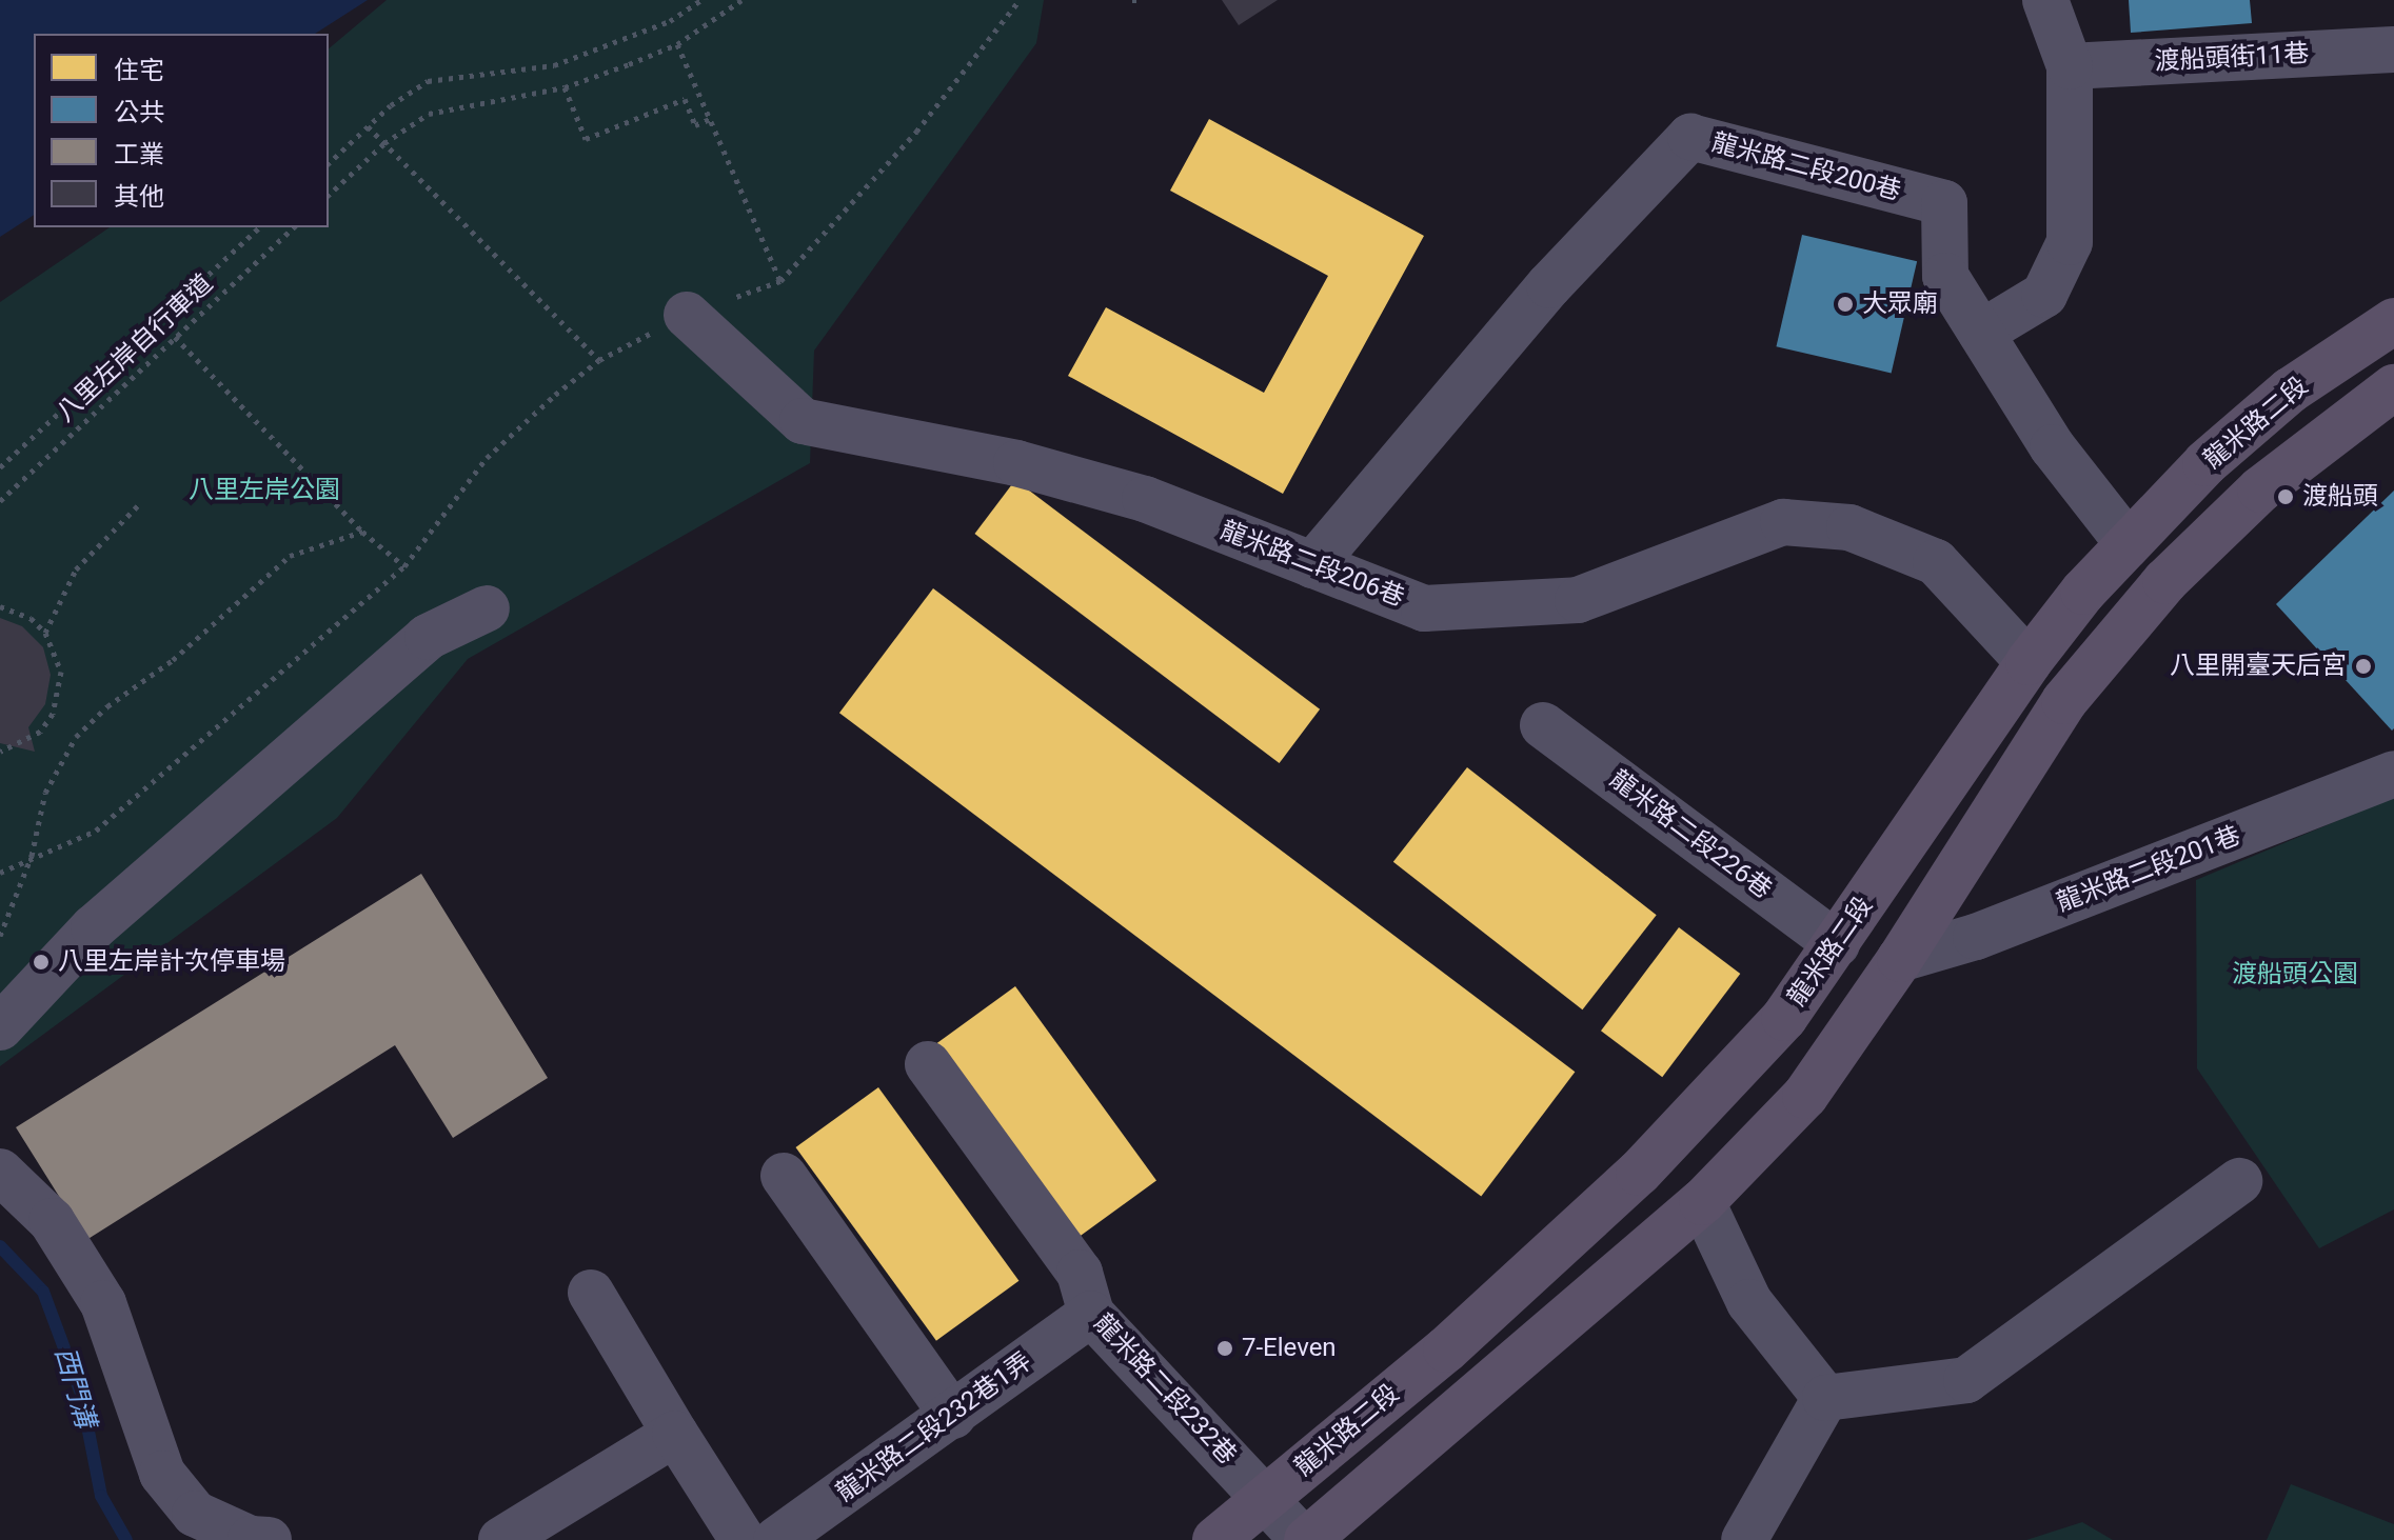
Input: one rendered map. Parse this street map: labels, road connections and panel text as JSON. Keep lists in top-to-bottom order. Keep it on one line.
{"streets":{"main road":["龍米路二段"],"street":["渡船頭街11巷","龍米路二段200巷","龍米路二段206巷","龍米路二段226巷","龍米路二段201巷","龍米路二段232巷","龍米路二段232巷1弄"],"path":["八里左岸自行車道"]},"crossings":[["龍米路二段200巷","龍米路二段"],["龍米路二段200巷","龍米路二段206巷"],["龍米路二段","龍米路二段206巷"],["龍米路二段","龍米路二段226巷"],["龍米路二段","龍米路二段232巷"],["龍米路二段232巷","龍米路二段232巷1弄"]],"water":["西門溝"],"parks":["八里左岸公園","渡船頭公園"],"places":["大眾廟","渡船頭","八里開臺天后宮","八里左岸計次停車場","7-Eleven"],"legend":["住宅","公共","工業","其他"]}
